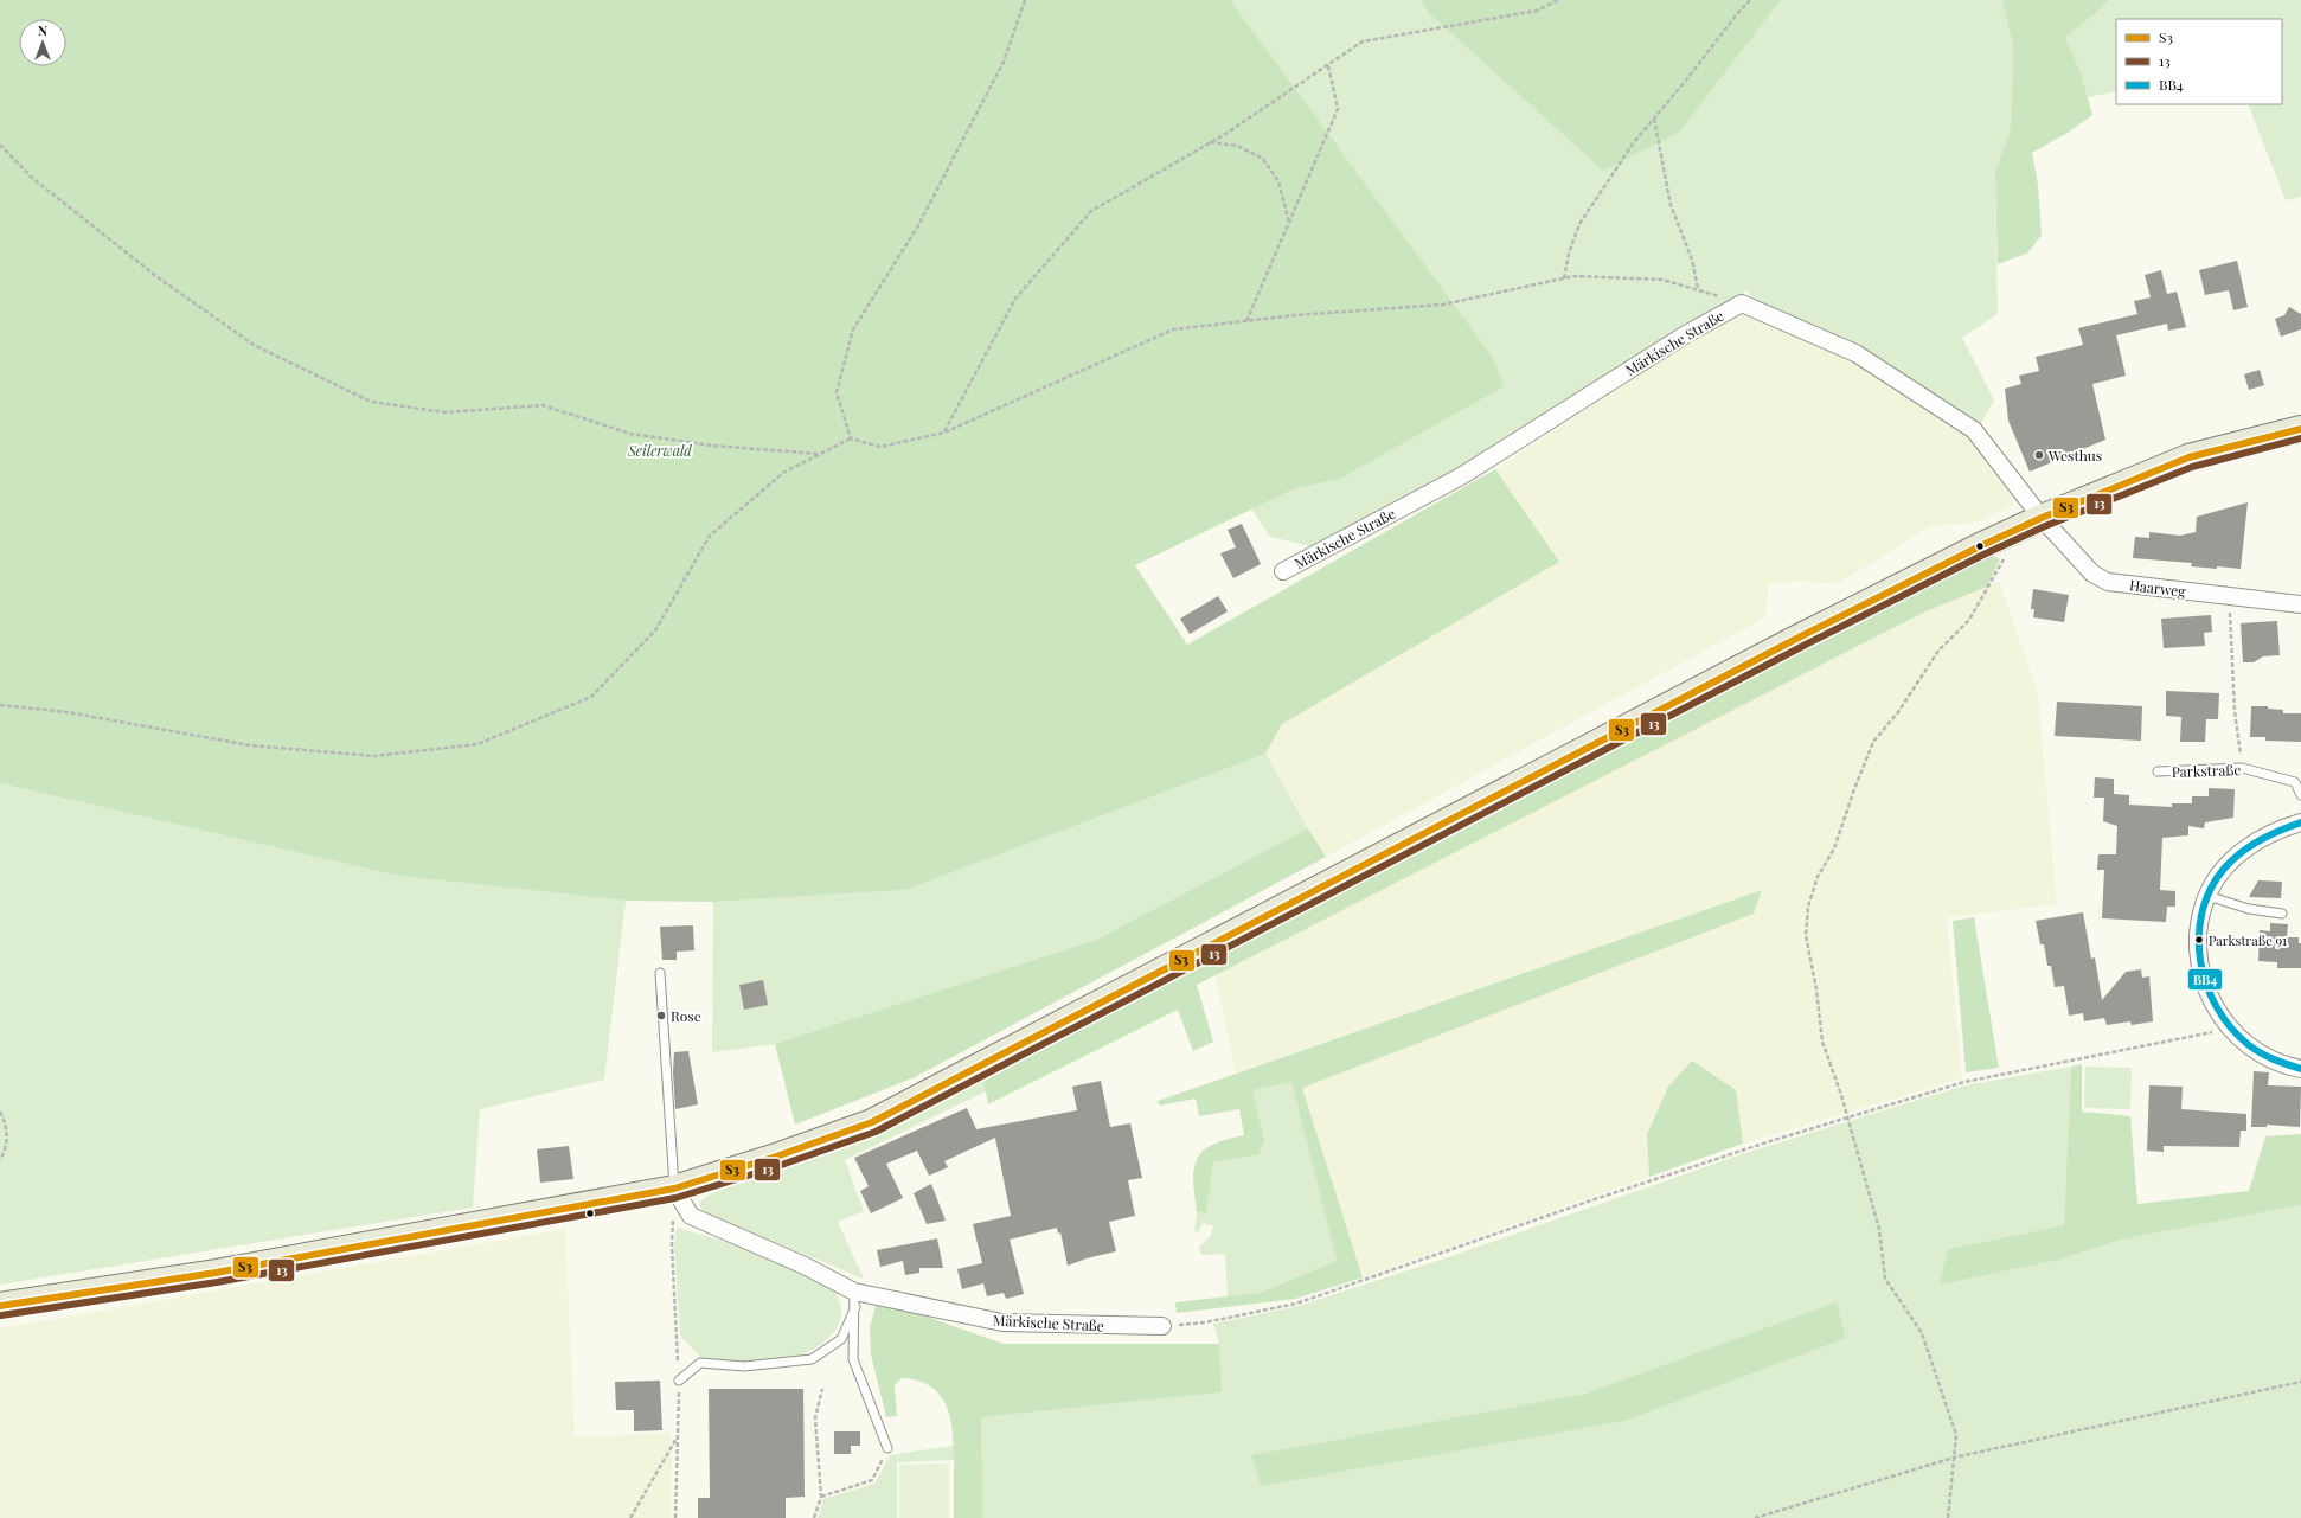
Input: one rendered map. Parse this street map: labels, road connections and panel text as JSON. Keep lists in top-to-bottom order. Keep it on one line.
{"streets":{"street":["Märkische Straße","Haarweg"],"lane":["Parkstraße"]},"parks":["Seilerwald"],"places":["Westhus","Parkstraße 91","Rose"],"lines":["transit line S3","transit line 13","transit line BB4"],"legend":["S3","13","BB4"],"north":"top"}
